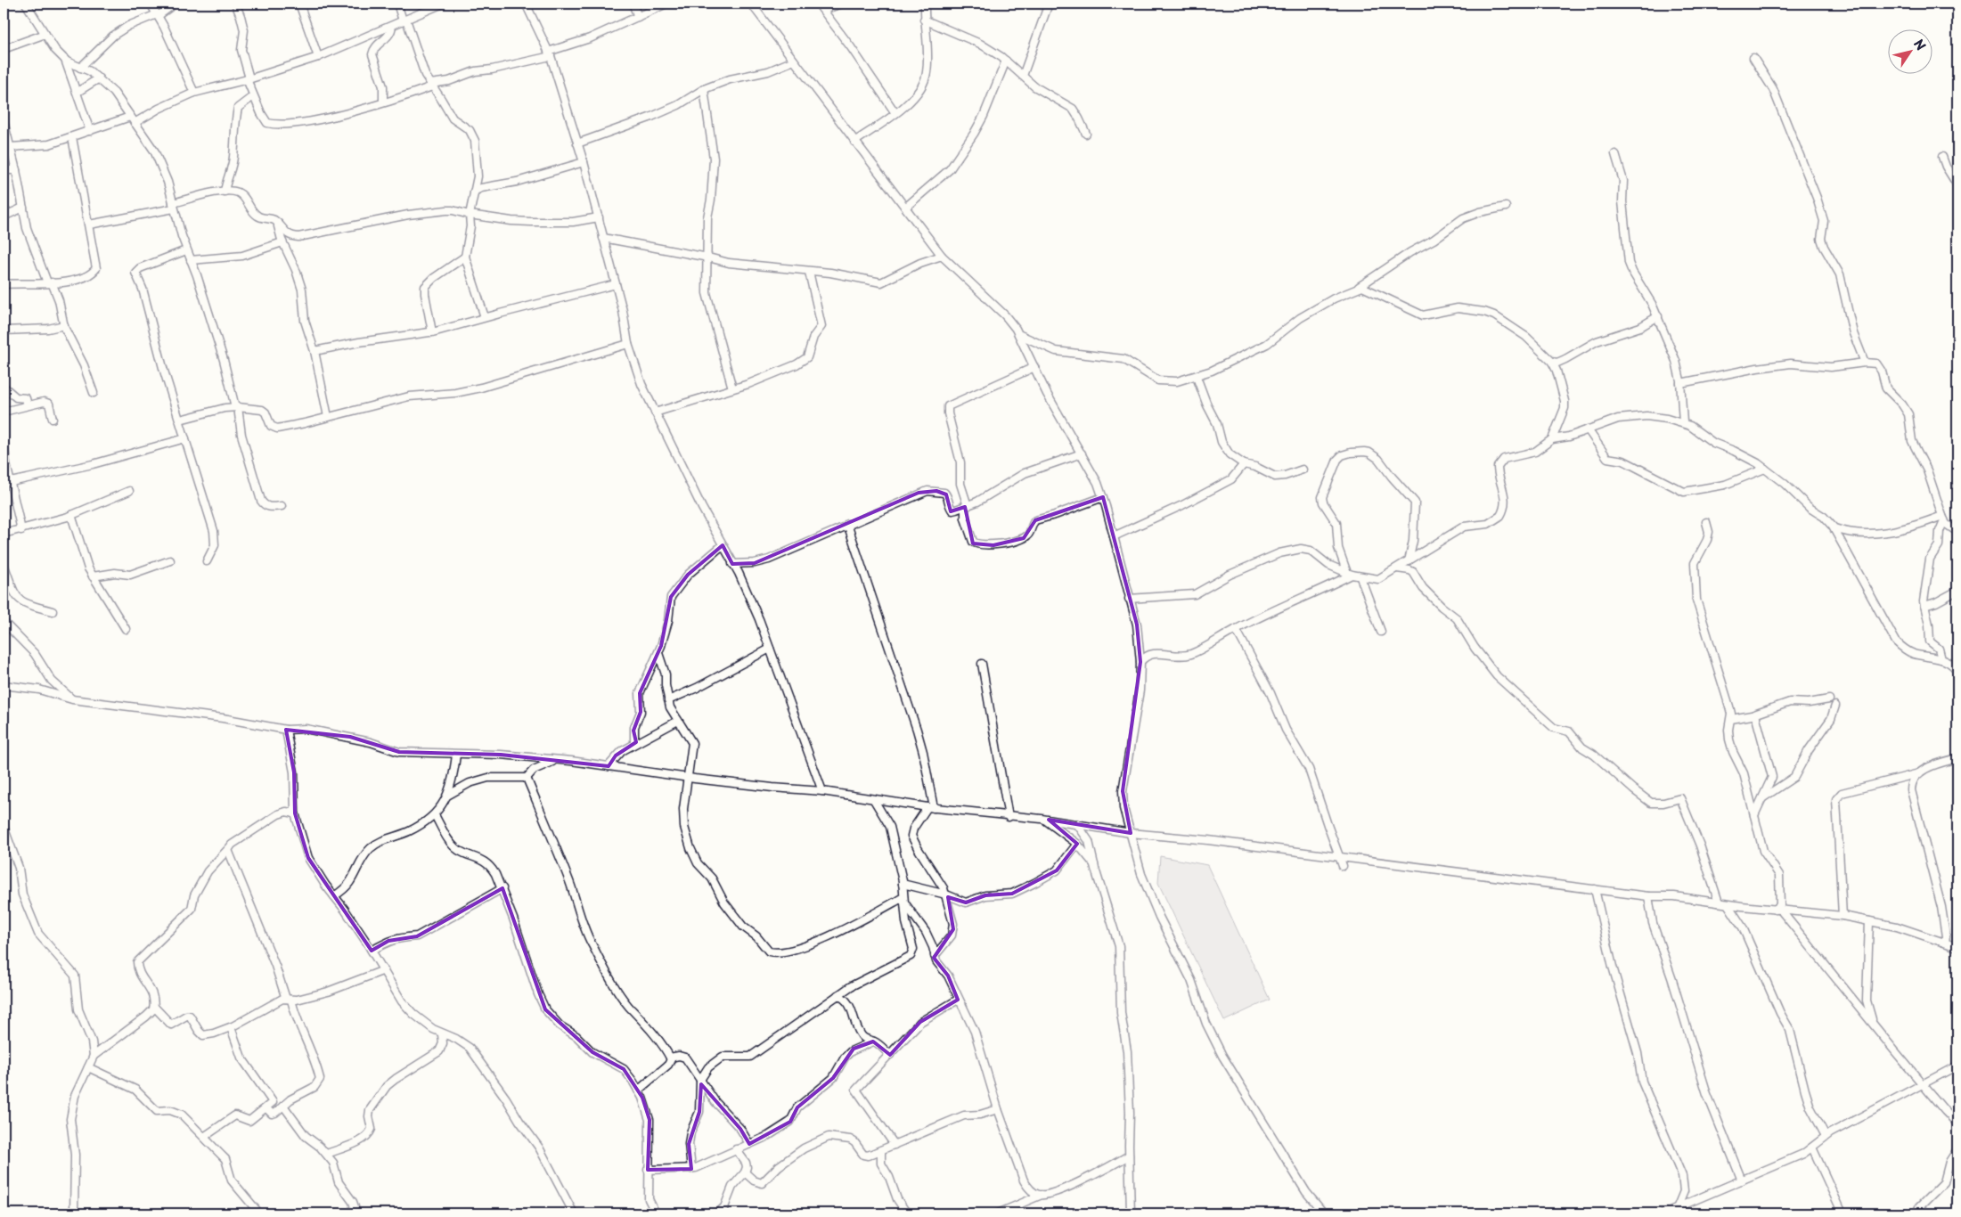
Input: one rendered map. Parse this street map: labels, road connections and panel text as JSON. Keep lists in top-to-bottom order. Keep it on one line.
{"north":"top right"}
